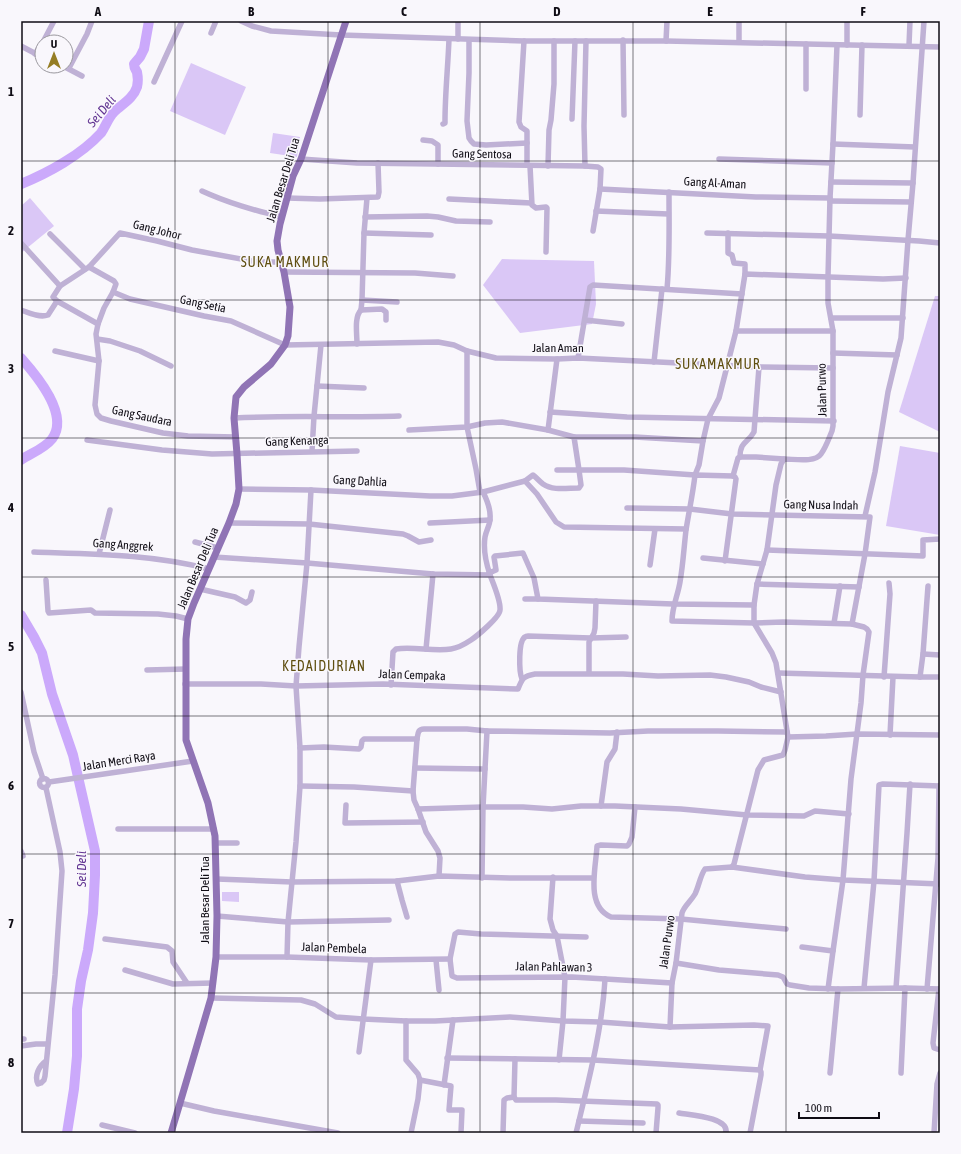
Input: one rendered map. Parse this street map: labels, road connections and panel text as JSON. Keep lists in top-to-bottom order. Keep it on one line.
{"streets":{"main road":["Jalan Besar Deli Tua"],"street":["Gang Sentosa","Gang Al-Aman","Gang Johor","Gang Setia","Jalan Aman","Jalan Purwo","Gang Saudara","Gang Kenanga","Gang Dahlia","Gang Nusa Indah","Gang Anggrek","Jalan Cempaka","Jalan Merci Raya","Jalan Pembela","Jalan Pahlawan 3"]},"crossings":[["Gang Sentosa","Jalan Besar Deli Tua"],["Gang Sentosa","Gang Al-Aman"],["Jalan Besar Deli Tua","Gang Johor"],["Jalan Besar Deli Tua","Gang Setia"],["Jalan Besar Deli Tua","Jalan Aman"],["Jalan Besar Deli Tua","Gang Saudara"],["Jalan Besar Deli Tua","Gang Kenanga"],["Jalan Besar Deli Tua","Gang Dahlia"],["Jalan Besar Deli Tua","Gang Anggrek"],["Jalan Besar Deli Tua","Jalan Cempaka"],["Jalan Besar Deli Tua","Jalan Merci Raya"],["Jalan Besar Deli Tua","Jalan Pembela"],["Gang Al-Aman","Jalan Purwo"],["Gang Setia","Jalan Aman"],["Gang Setia","Gang Saudara"],["Jalan Aman","Jalan Purwo"],["Jalan Purwo","Jalan Pahlawan 3"],["Jalan Pembela","Jalan Pahlawan 3"]],"districts":["SUKA MAKMUR","SUKAMAKMUR","KEDAIDURIAN"],"water":["Sei Deli"],"scale_bar":"100 m","north":"top","grid":{"columns":["A","B","C","D","E","F"],"rows":["1","2","3","4","5","6","7","8"]}}
